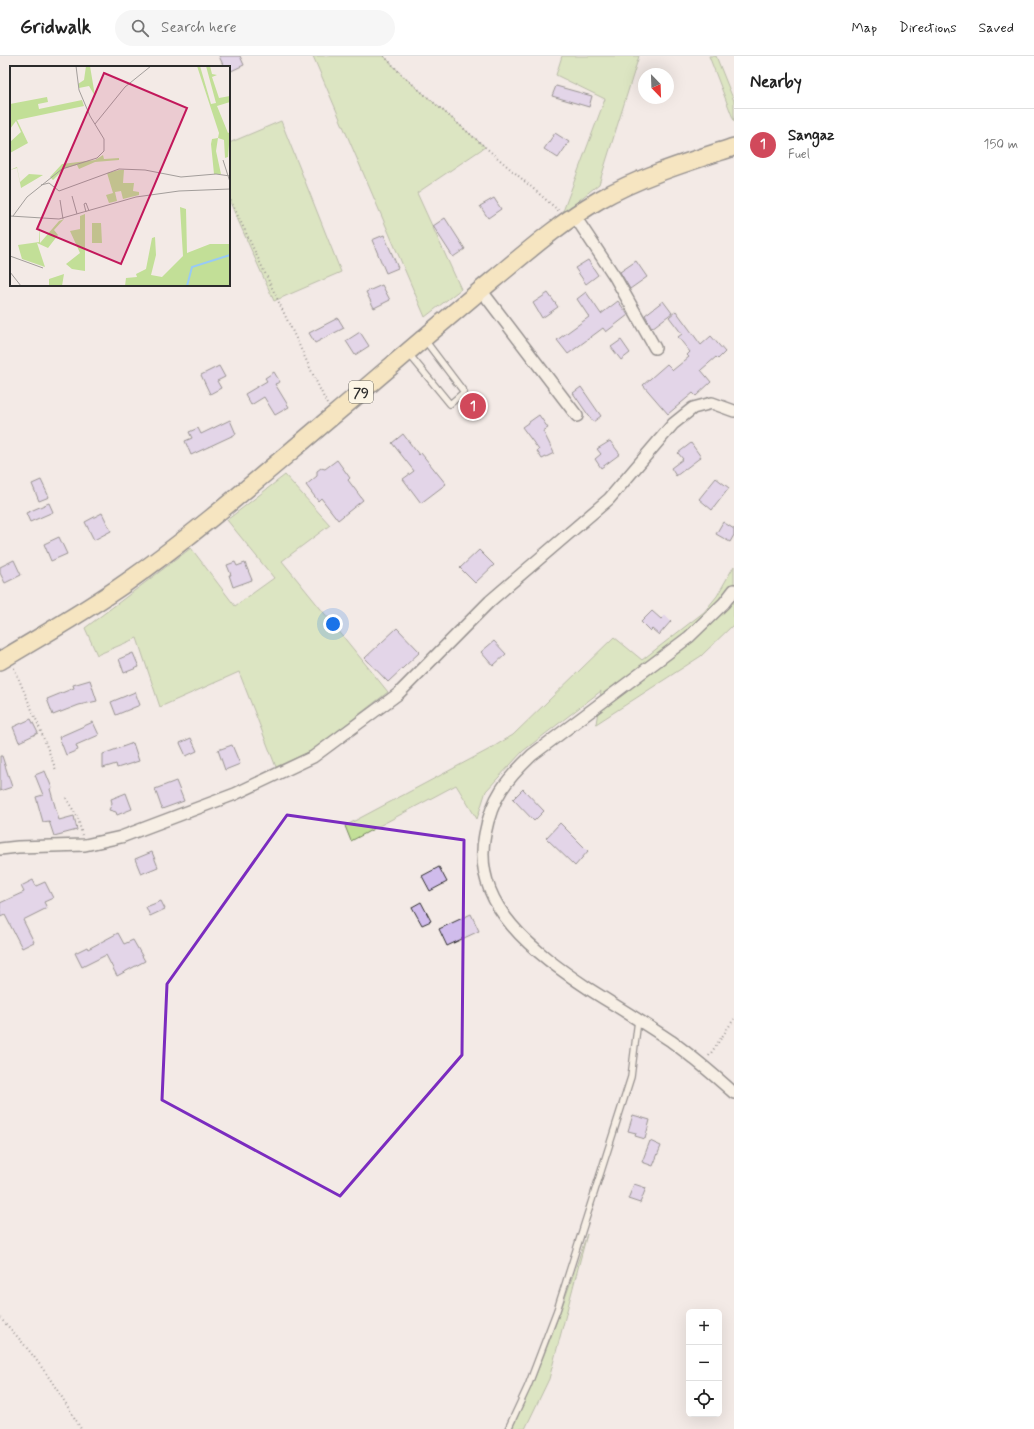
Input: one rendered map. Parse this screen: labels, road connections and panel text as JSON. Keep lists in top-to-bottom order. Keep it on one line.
{"streets":{"main road":["79"]},"north":"bottom right","page":{"header":"Gridwalk","search":"Search here","nav":["Map","Directions","Saved"],"heading":"Nearby","list":[{"mark":"1","name":"Sangaz","note":"Fuel","value":"150 m"}],"pins":"1","map_buttons":["+","−"]}}
